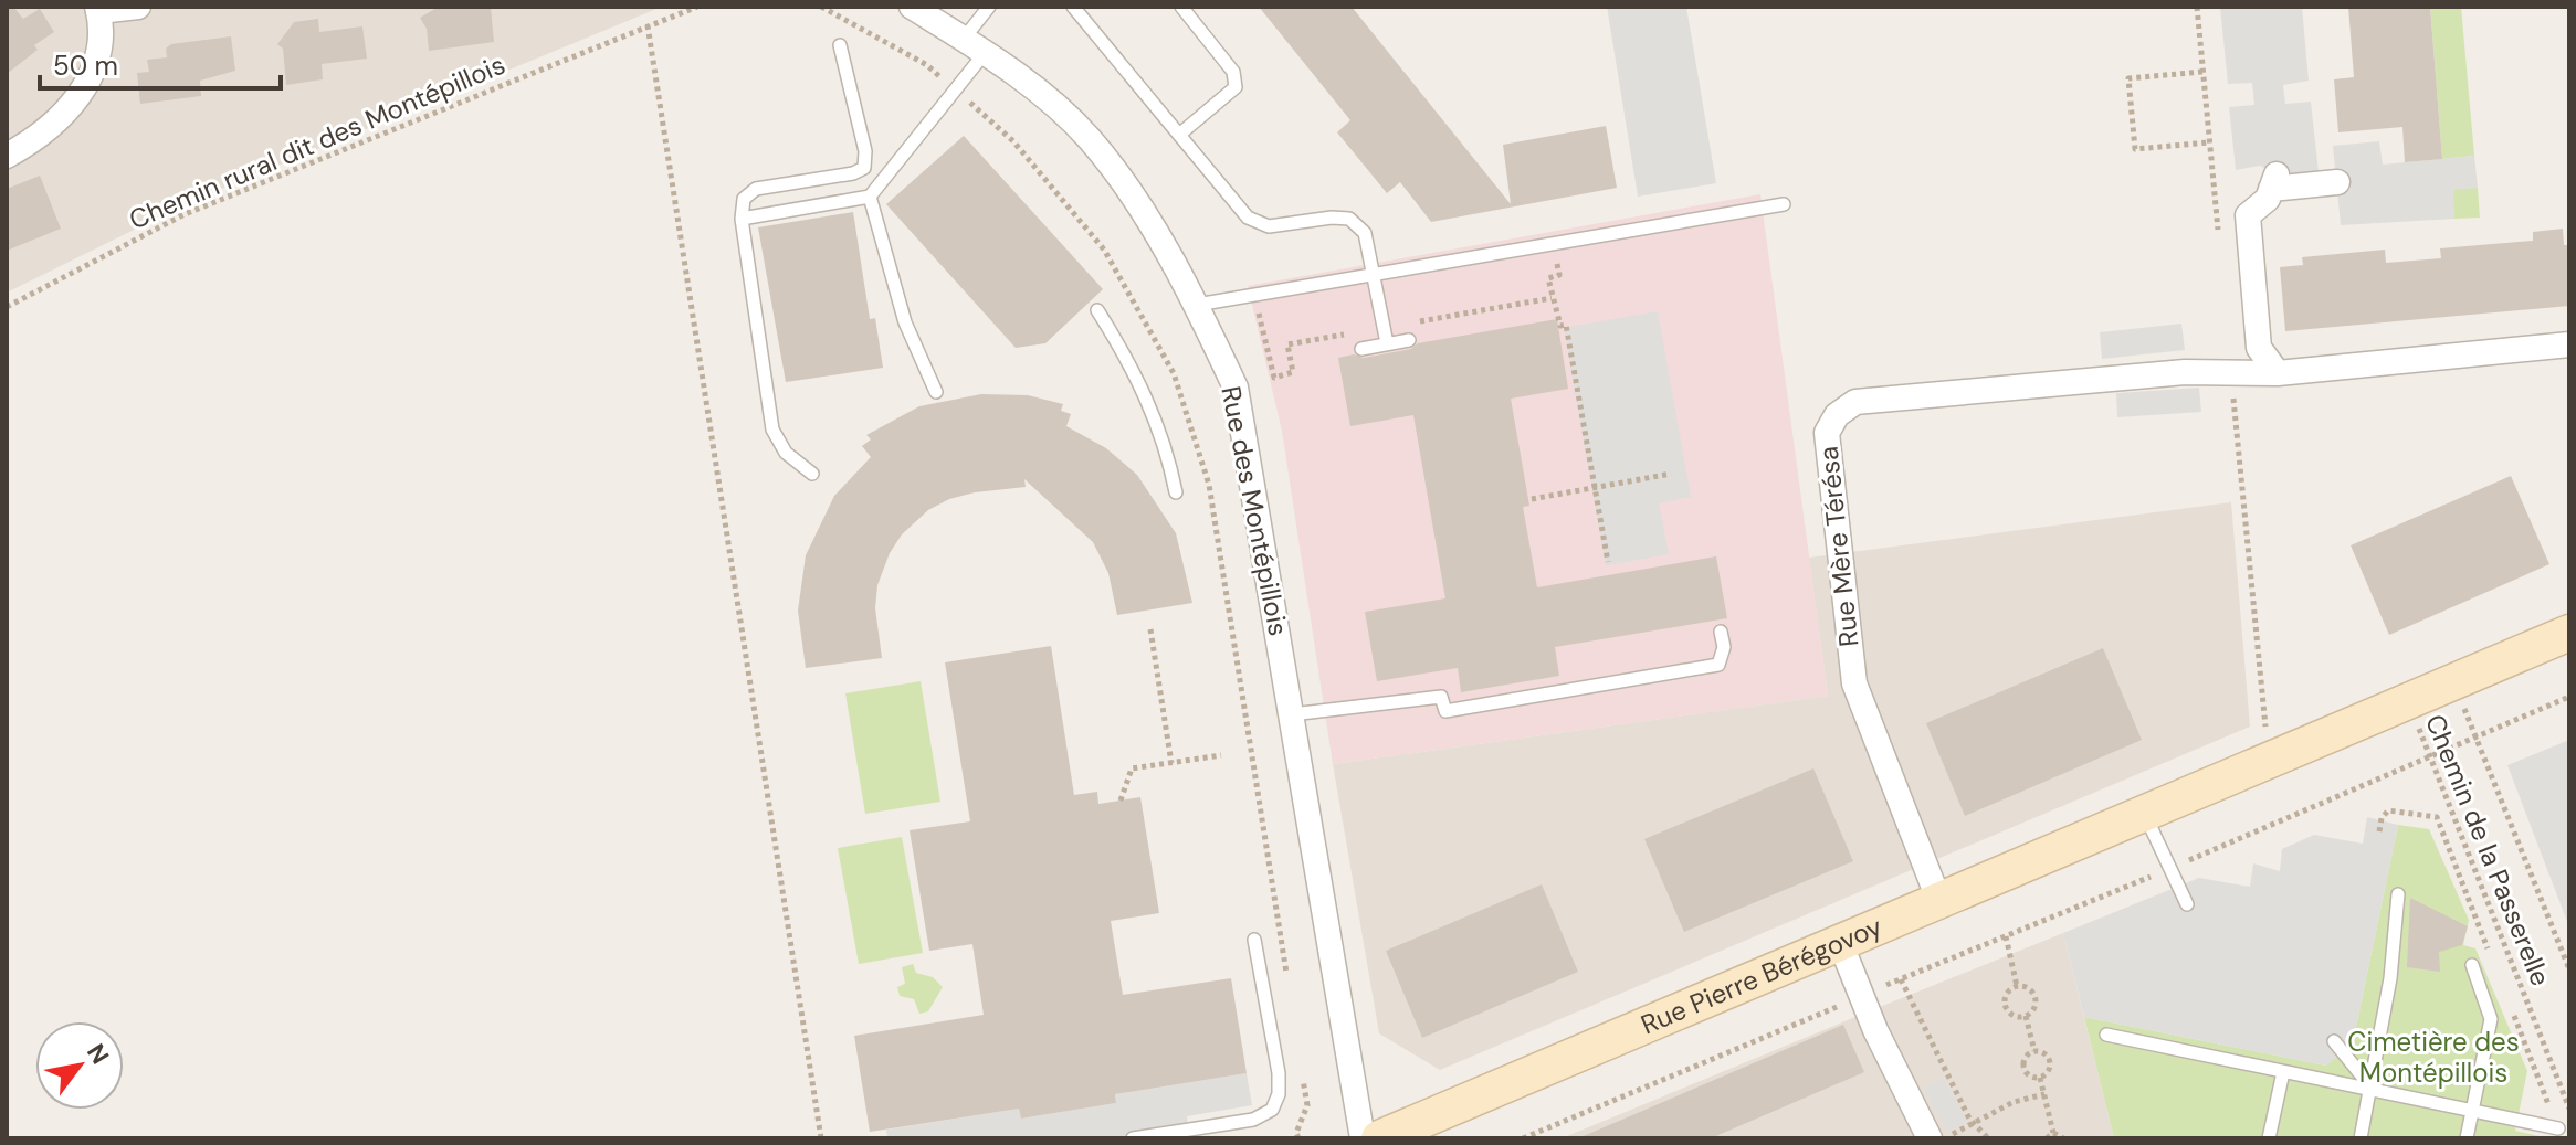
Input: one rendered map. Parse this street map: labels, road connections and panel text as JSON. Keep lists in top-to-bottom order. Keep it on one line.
{"streets":{"street":["Rue des Montépillois","Rue Mère Térésa","Rue Pierre Bérégovoy"],"path":["Chemin rural dit des Montépillois","Chemin de la Passerelle"]},"crossings":[["Rue Mère Térésa","Rue Pierre Bérégovoy"],["Chemin de la Passerelle","Rue Pierre Bérégovoy"]],"parks":["Cimetière des Montépillois"],"scale_bar":"50 m","north":"top right"}
